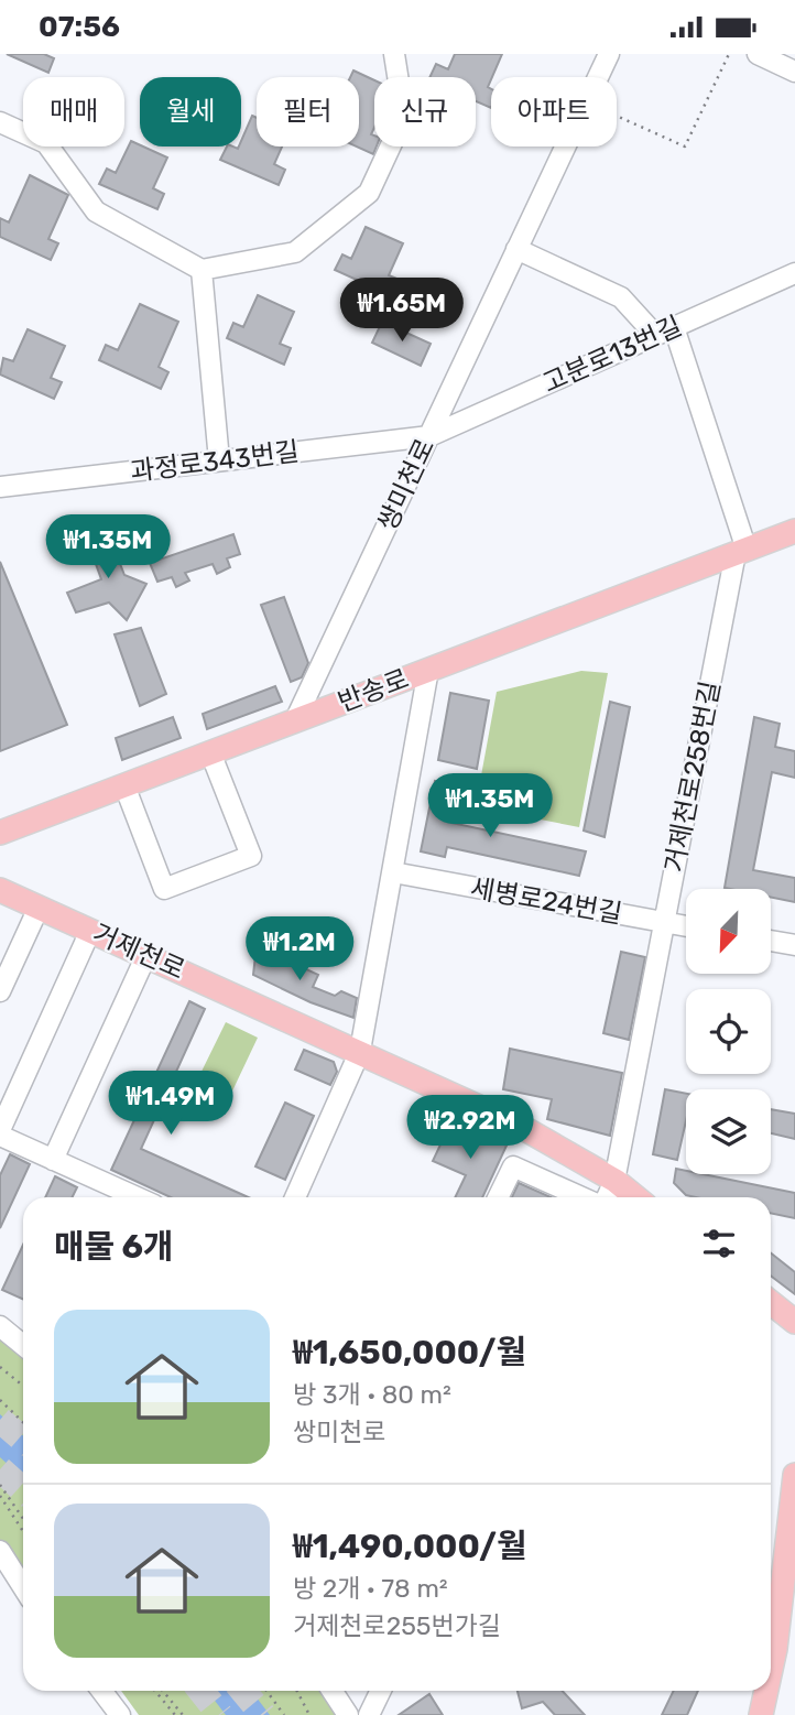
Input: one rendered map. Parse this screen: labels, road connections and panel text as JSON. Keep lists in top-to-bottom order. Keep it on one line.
{"streets":{"main road":["반송로","거제천로"],"street":["고분로13번길","과정로343번길","쌍미천로","거제천로258번길","세병로24번길"]},"crossings":[["고분로13번길","과정로343번길"],["고분로13번길","쌍미천로"],["과정로343번길","쌍미천로"],["쌍미천로","반송로"],["반송로","거제천로258번길"],["거제천로258번길","세병로24번길"],["거제천로258번길","거제천로"]],"north":"bottom left","page":{"status":"07:56","chip":["매매","월세","필터","신규","아파트"],"price":["₩1.65M","₩1.35M","₩1.35M","₩1.2M","₩1.49M","₩2.92M"],"heading":"매물 6개","list":[{"name":"₩1,650,000/월","note":"방 3개 · 80 m² · 쌍미천로"},{"name":"₩1,490,000/월","note":"방 2개 · 78 m² · 거제천로255번가길"}]}}
